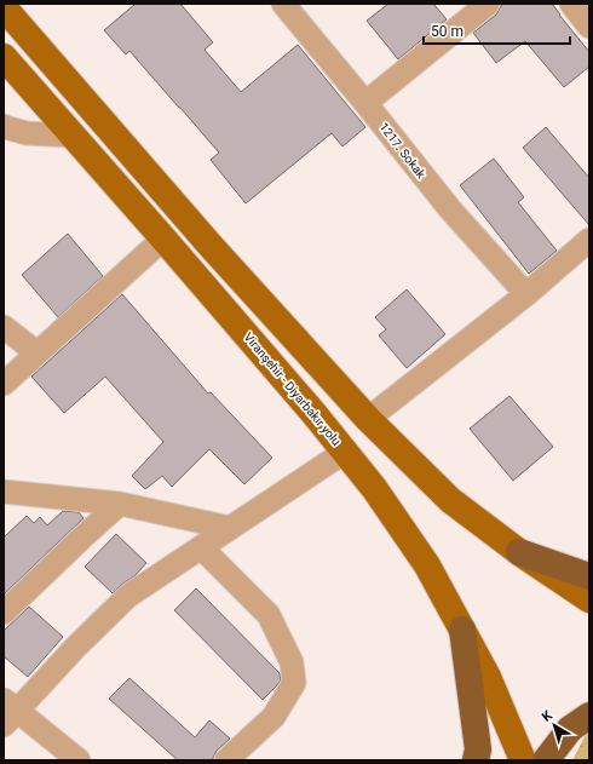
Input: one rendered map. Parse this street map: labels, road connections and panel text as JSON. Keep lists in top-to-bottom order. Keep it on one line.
{"streets":{"main road":["Viranşehir - Diyarbakır yolu"],"street":["1217. Sokak"]},"scale_bar":"50 m","north":"top left"}
